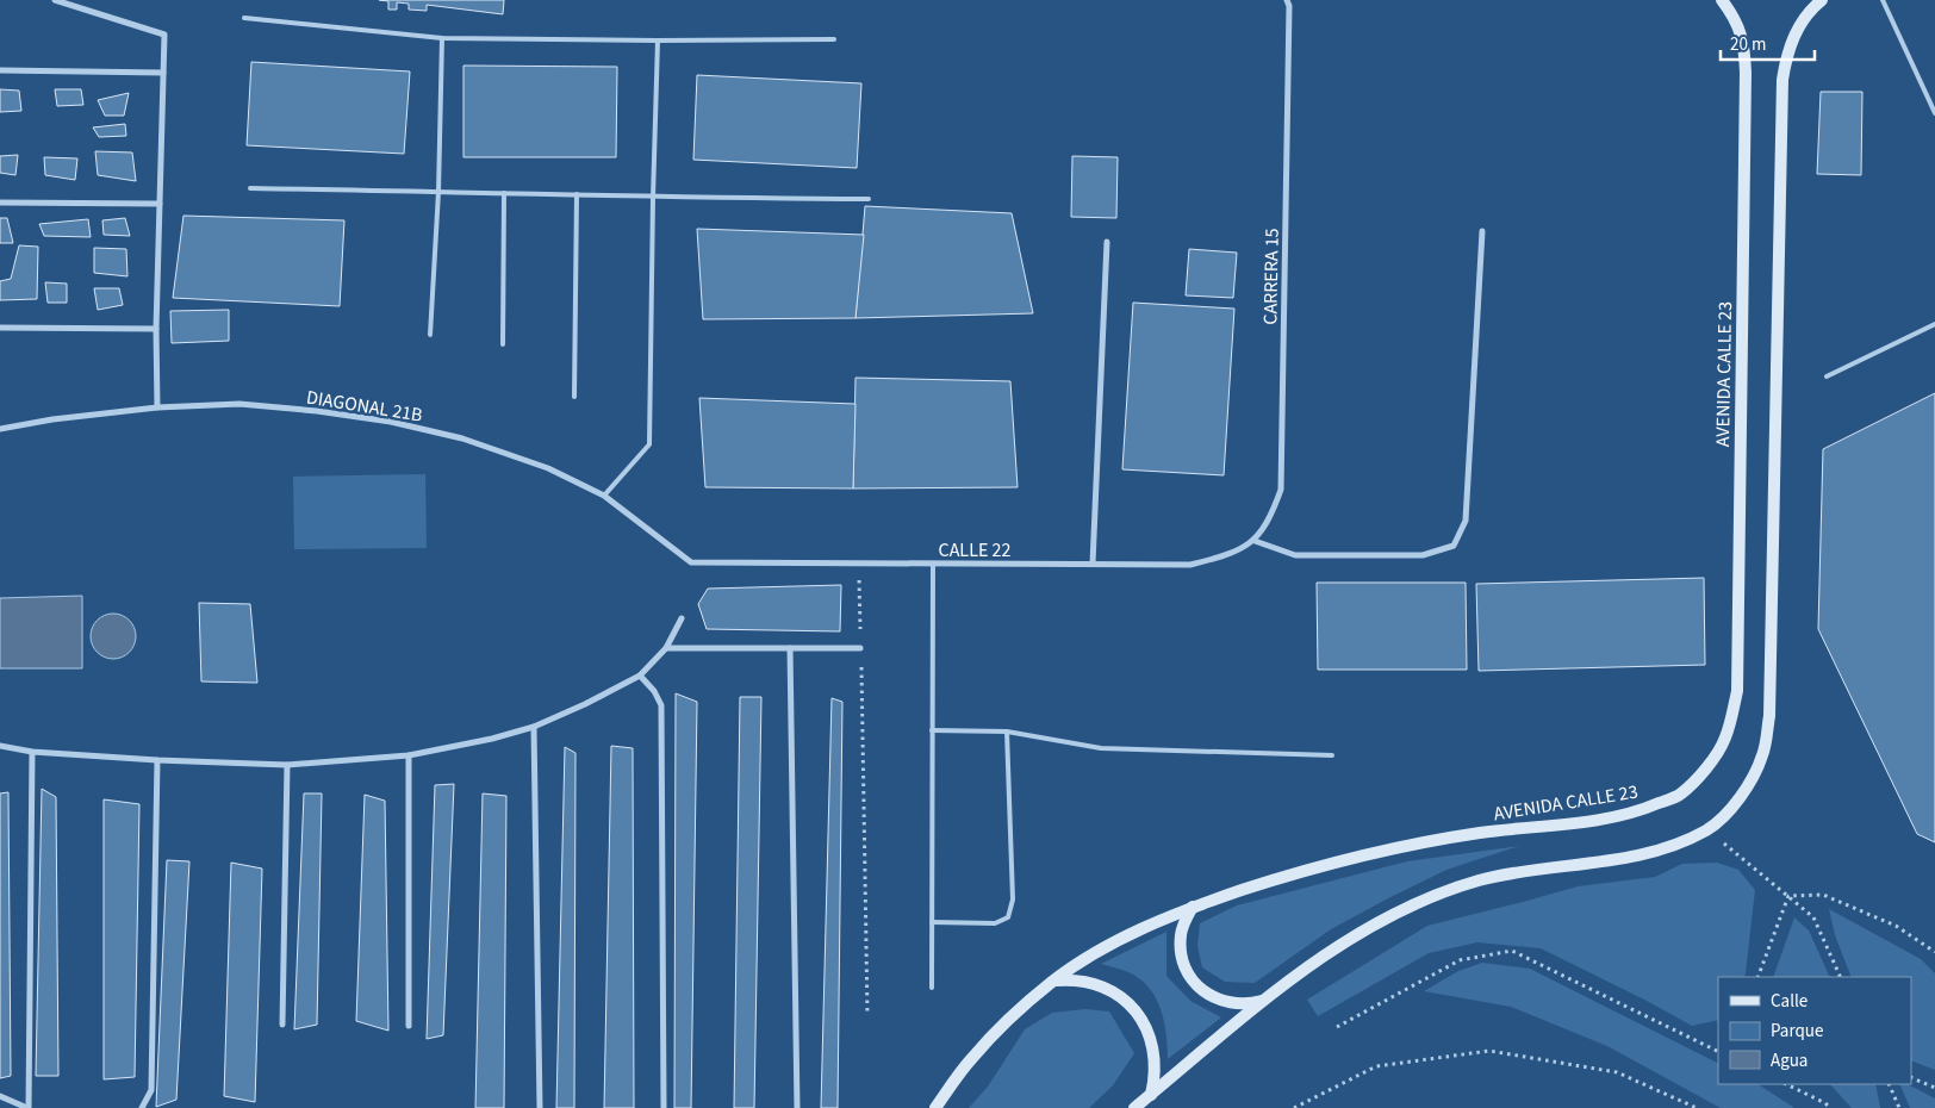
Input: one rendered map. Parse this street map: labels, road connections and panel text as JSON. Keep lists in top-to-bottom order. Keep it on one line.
{"streets":{"street":["CARRERA 15","AVENIDA CALLE 23","DIAGONAL 21B","CALLE 22"]},"crossings":[["CARRERA 15","CALLE 22"],["DIAGONAL 21B","CALLE 22"]],"legend":["Calle","Parque","Agua"],"scale_bar":"20 m"}
